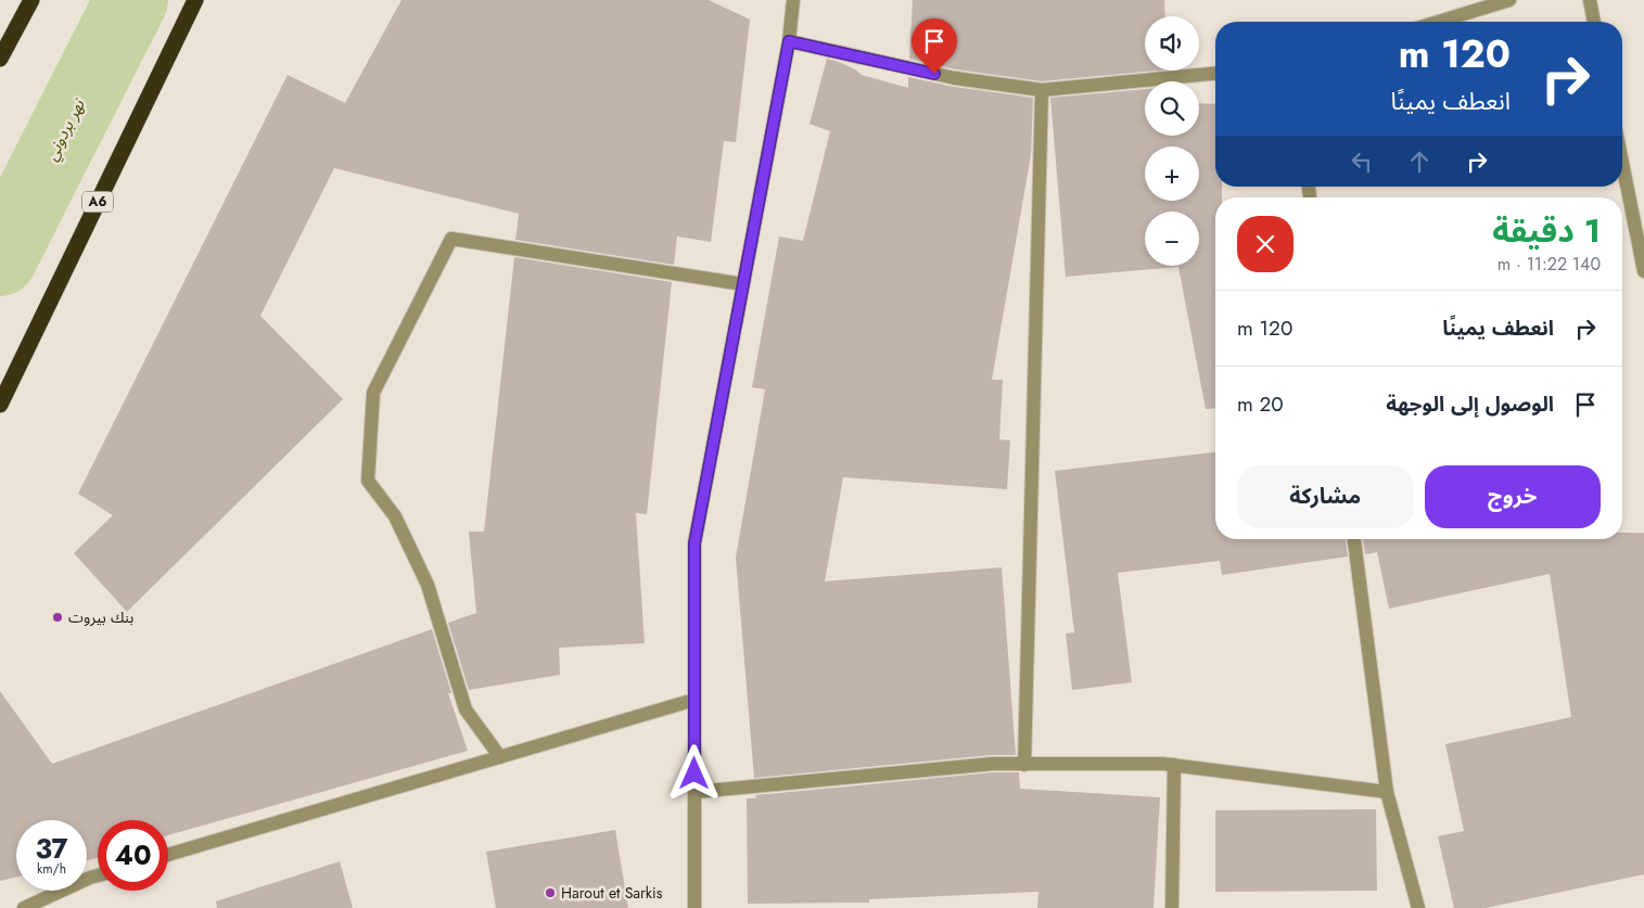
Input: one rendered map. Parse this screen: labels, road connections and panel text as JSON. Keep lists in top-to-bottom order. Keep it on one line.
{"streets":{"highway":["A6"]},"water":["نهر بردوني"],"places":["بنك بيروت","Harout et Sarkis"],"page":{"map_buttons":["+","−"],"turn":["120 m","انعطف يمينًا"],"heading":["1 دقيقة","140 m · 11:22"],"list":[{"name":"انعطف يمينًا","value":"120 m"},{"name":"الوصول إلى الوجهة","value":"20 m"}],"buttons":["خروج","مشاركة"],"speed":"37 km/h","limit":"40"}}
